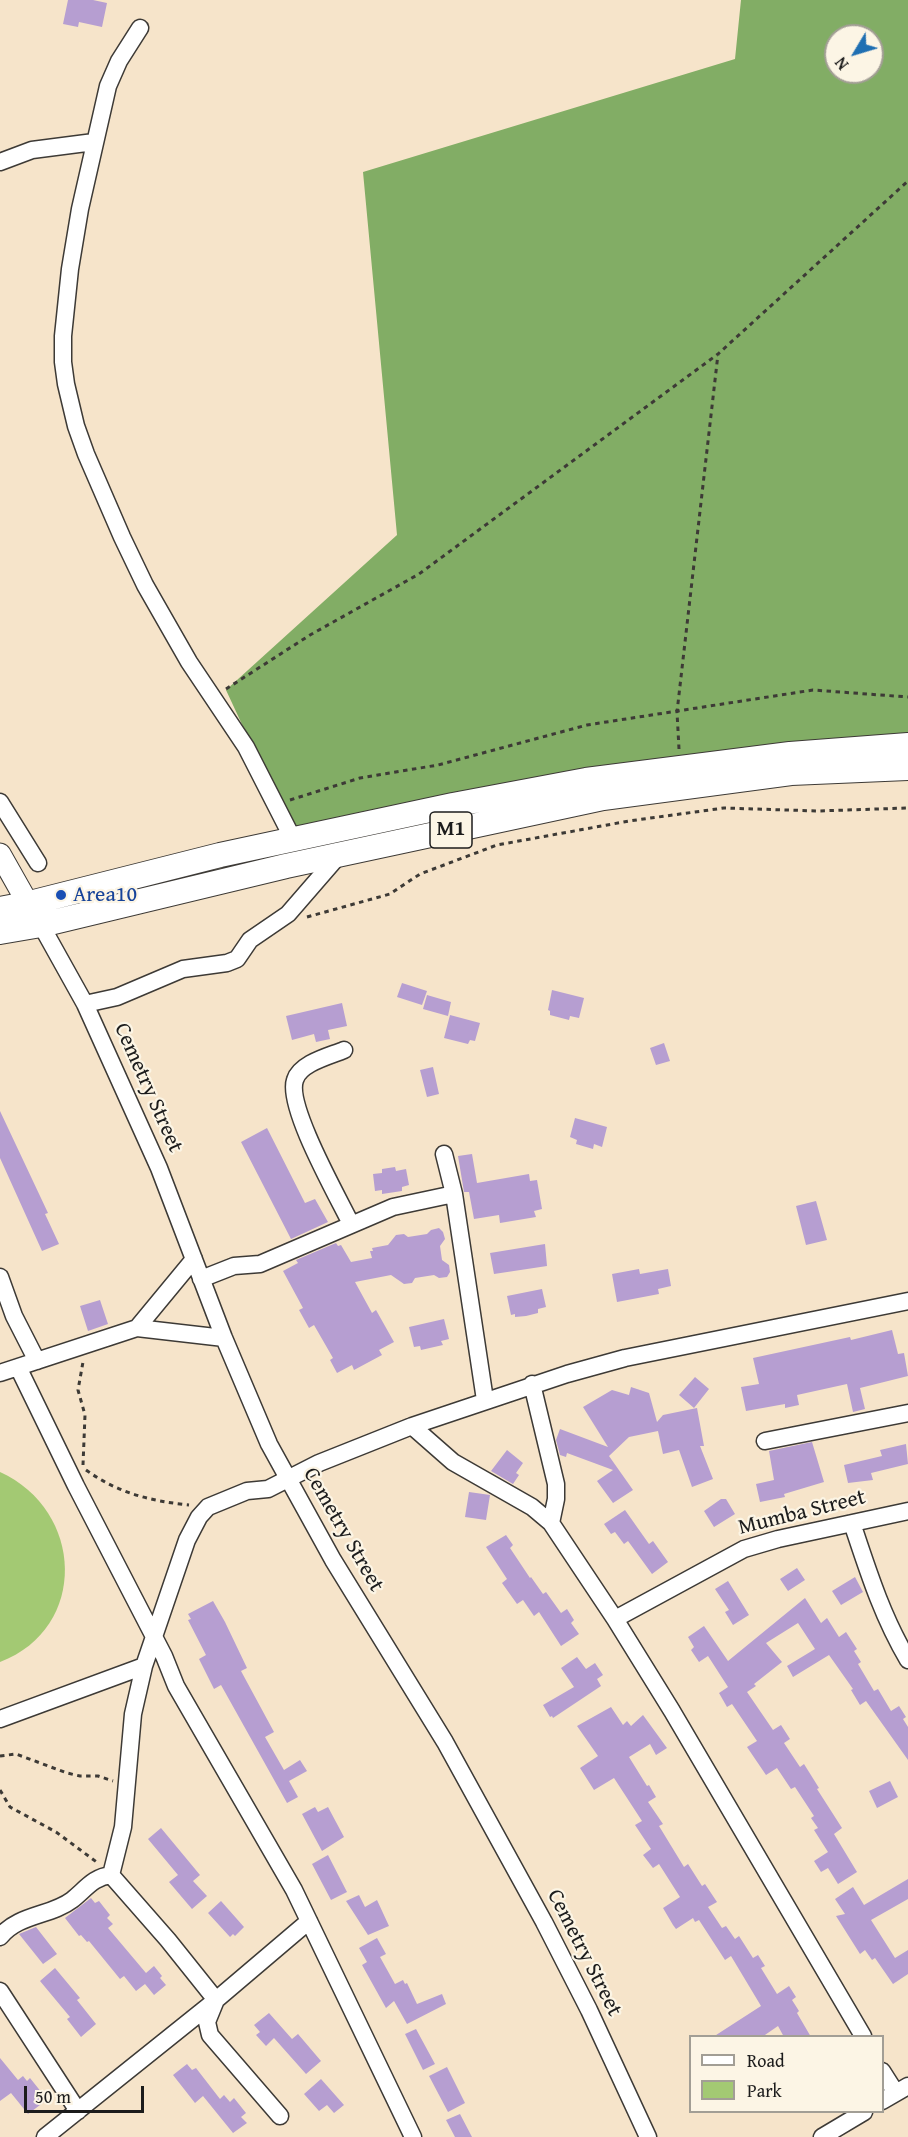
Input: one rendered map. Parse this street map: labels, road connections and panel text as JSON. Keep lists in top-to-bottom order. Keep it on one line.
{"streets":{"highway":["M1"],"street":["Cemetry Street","Mumba Street"]},"crossings":[["M1","Cemetry Street"]],"places":["Area10"],"legend":["Road","Park"],"scale_bar":"50 m","north":"bottom left"}
